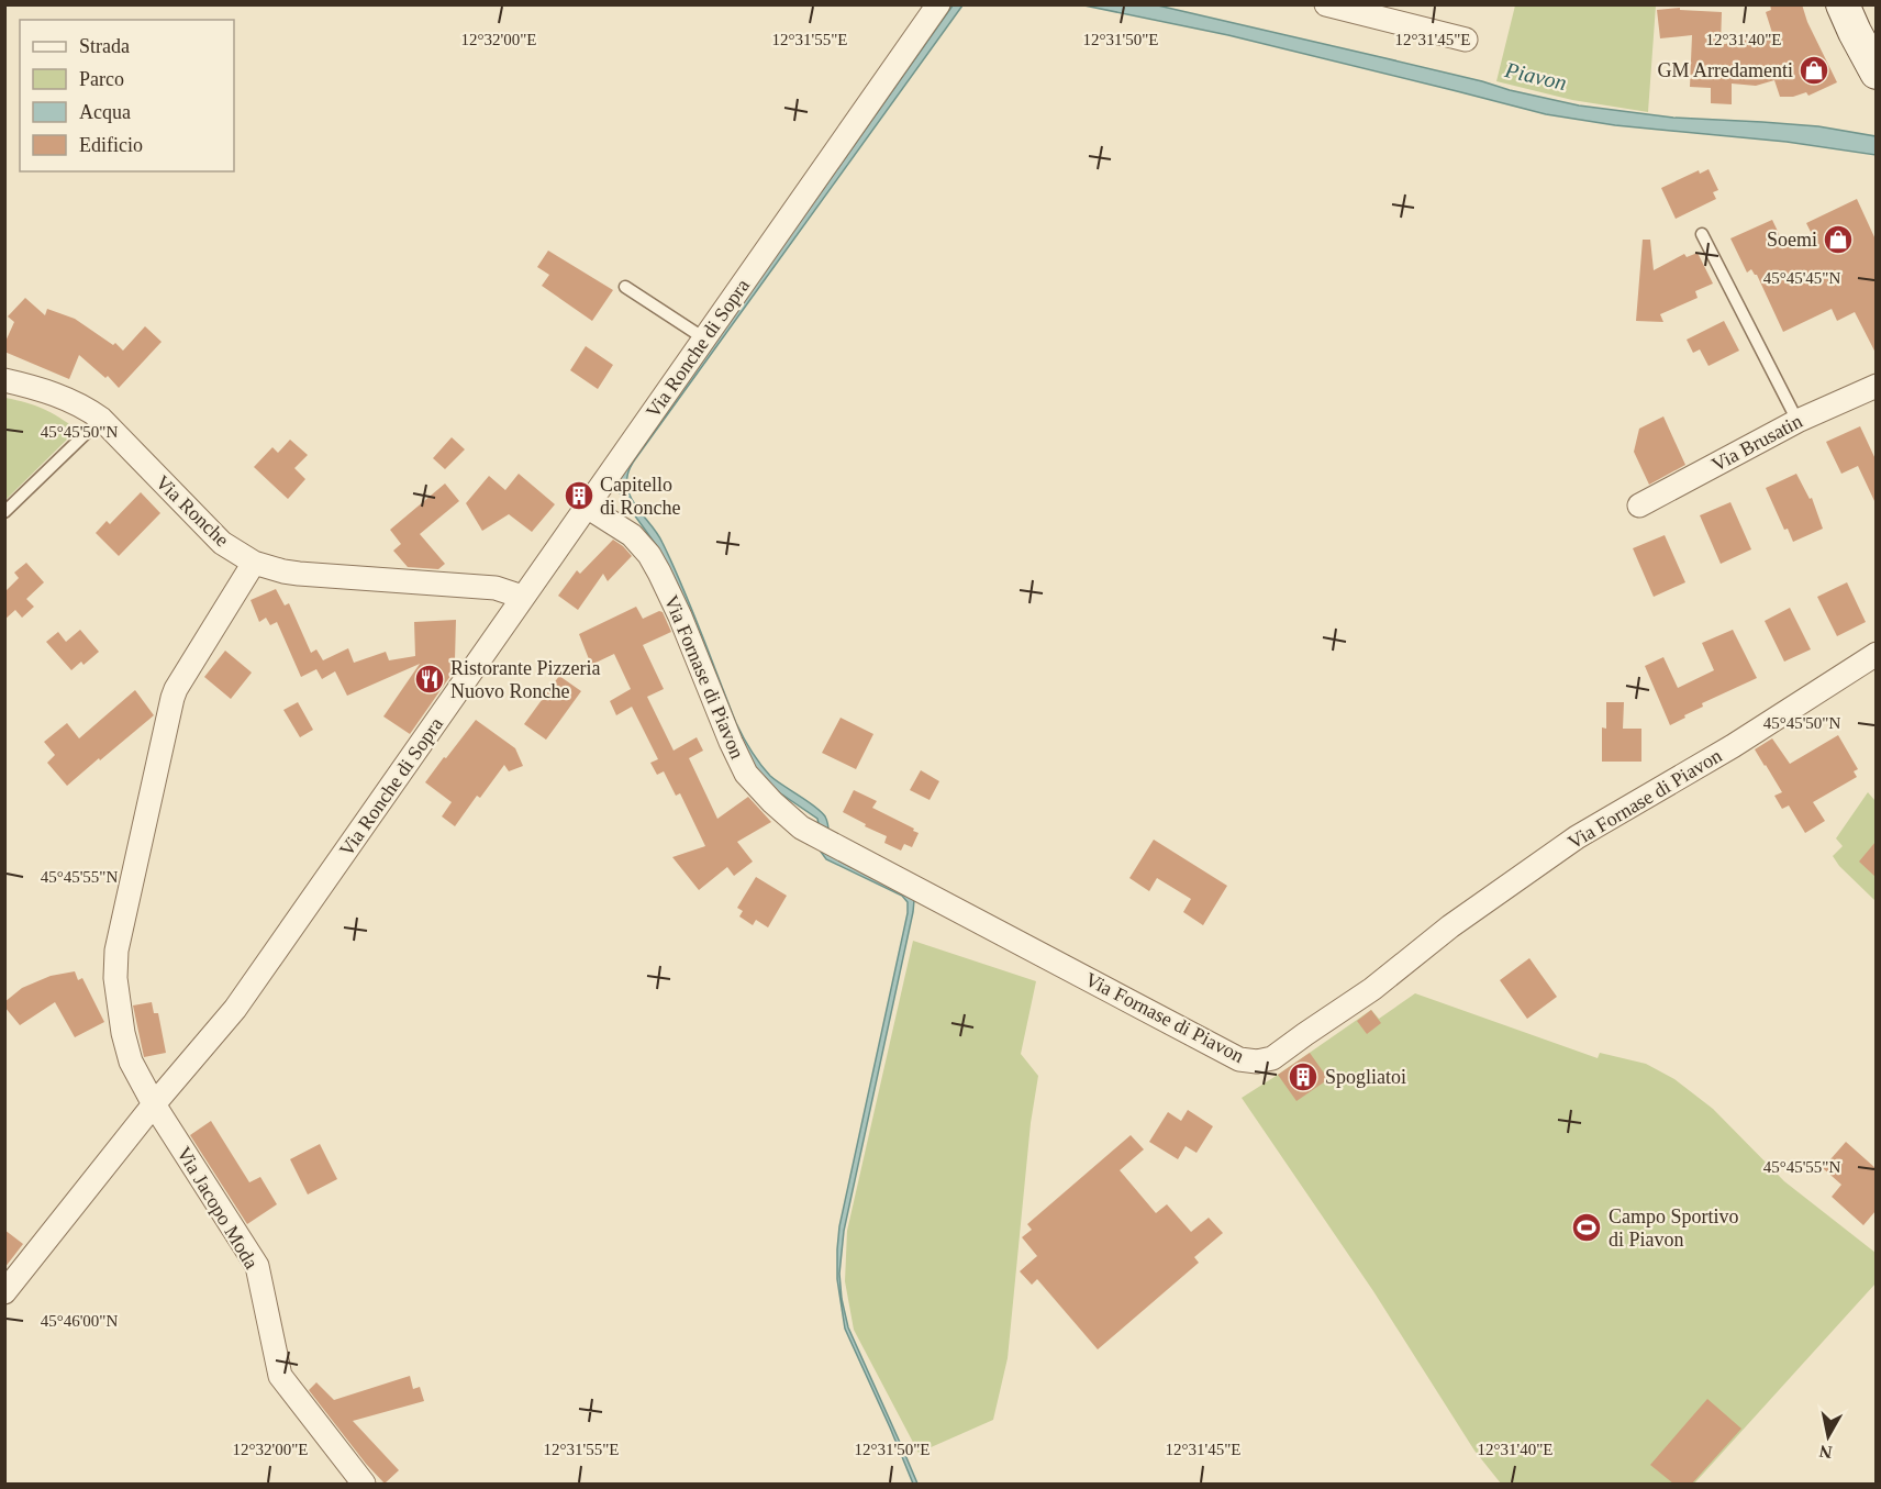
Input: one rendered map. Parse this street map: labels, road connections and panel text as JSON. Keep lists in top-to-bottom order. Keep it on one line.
{"streets":{"street":["Via Ronche di Sopra","Via Brusatin","Via Ronche","Via Fornase di Piavon","Via Jacopo Moda"]},"crossings":[["Via Ronche di Sopra","Via Ronche"],["Via Ronche di Sopra","Via Fornase di Piavon"],["Via Ronche di Sopra","Via Jacopo Moda"],["Via Ronche","Via Jacopo Moda"]],"water":["Piavon"],"places":{"shop":["GM Arredamenti","Soemi"],"building":["Capitello di Ronche","Spogliatoi"],"restaurant":["Ristorante Pizzeria Nuovo Ronche"],"sports":["Campo Sportivo di Piavon"]},"legend":["Strada","Parco","Acqua","Edificio"],"north":"bottom","coordinates":["12°32'00\"E","12°31'55\"E","12°31'50\"E","12°31'45\"E","12°31'40\"E","45°45'45\"N","45°45'50\"N","45°45'55\"N","45°46'00\"N"]}
